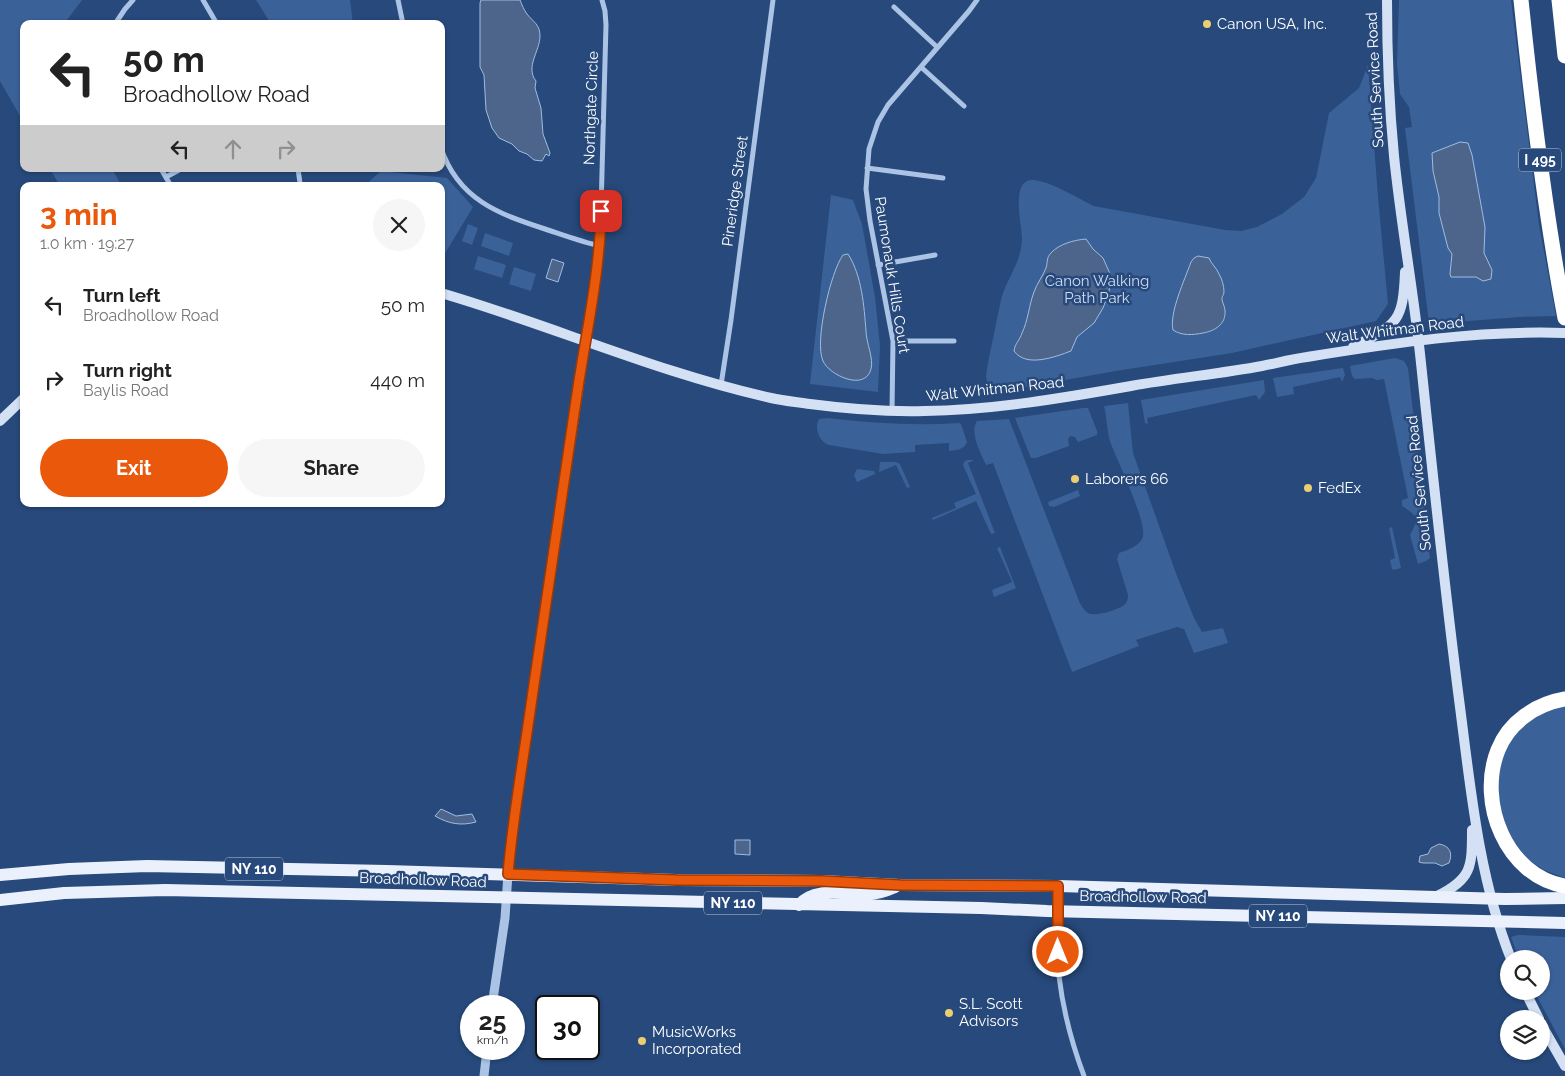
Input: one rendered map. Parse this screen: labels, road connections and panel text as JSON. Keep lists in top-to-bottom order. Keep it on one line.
{"streets":{"highway":["I 495"],"main road":["South Service Road","Walt Whitman Road","NY 110","Broadhollow Road"],"street":["Northgate Circle","Pineridge Street","Paumonauk Hills Court"]},"crossings":[["South Service Road","Walt Whitman Road"],["South Service Road","Broadhollow Road"],["Northgate Circle","Walt Whitman Road"],["Pineridge Street","Walt Whitman Road"],["Paumonauk Hills Court","Walt Whitman Road"]],"parks":["Canon Walking Path Park"],"places":["Canon USA, Inc.","Laborers 66","FedEx","S.L. Scott Advisors","MusicWorks Incorporated"],"page":{"turn":["50 m","Broadhollow Road"],"heading":["3 min","1.0 km · 19:27"],"list":[{"name":"Turn left","note":"Broadhollow Road","value":"50 m"},{"name":"Turn right","note":"Baylis Road","value":"440 m"}],"buttons":["Exit","Share"],"speed":"25 km/h","limit":"30"}}
